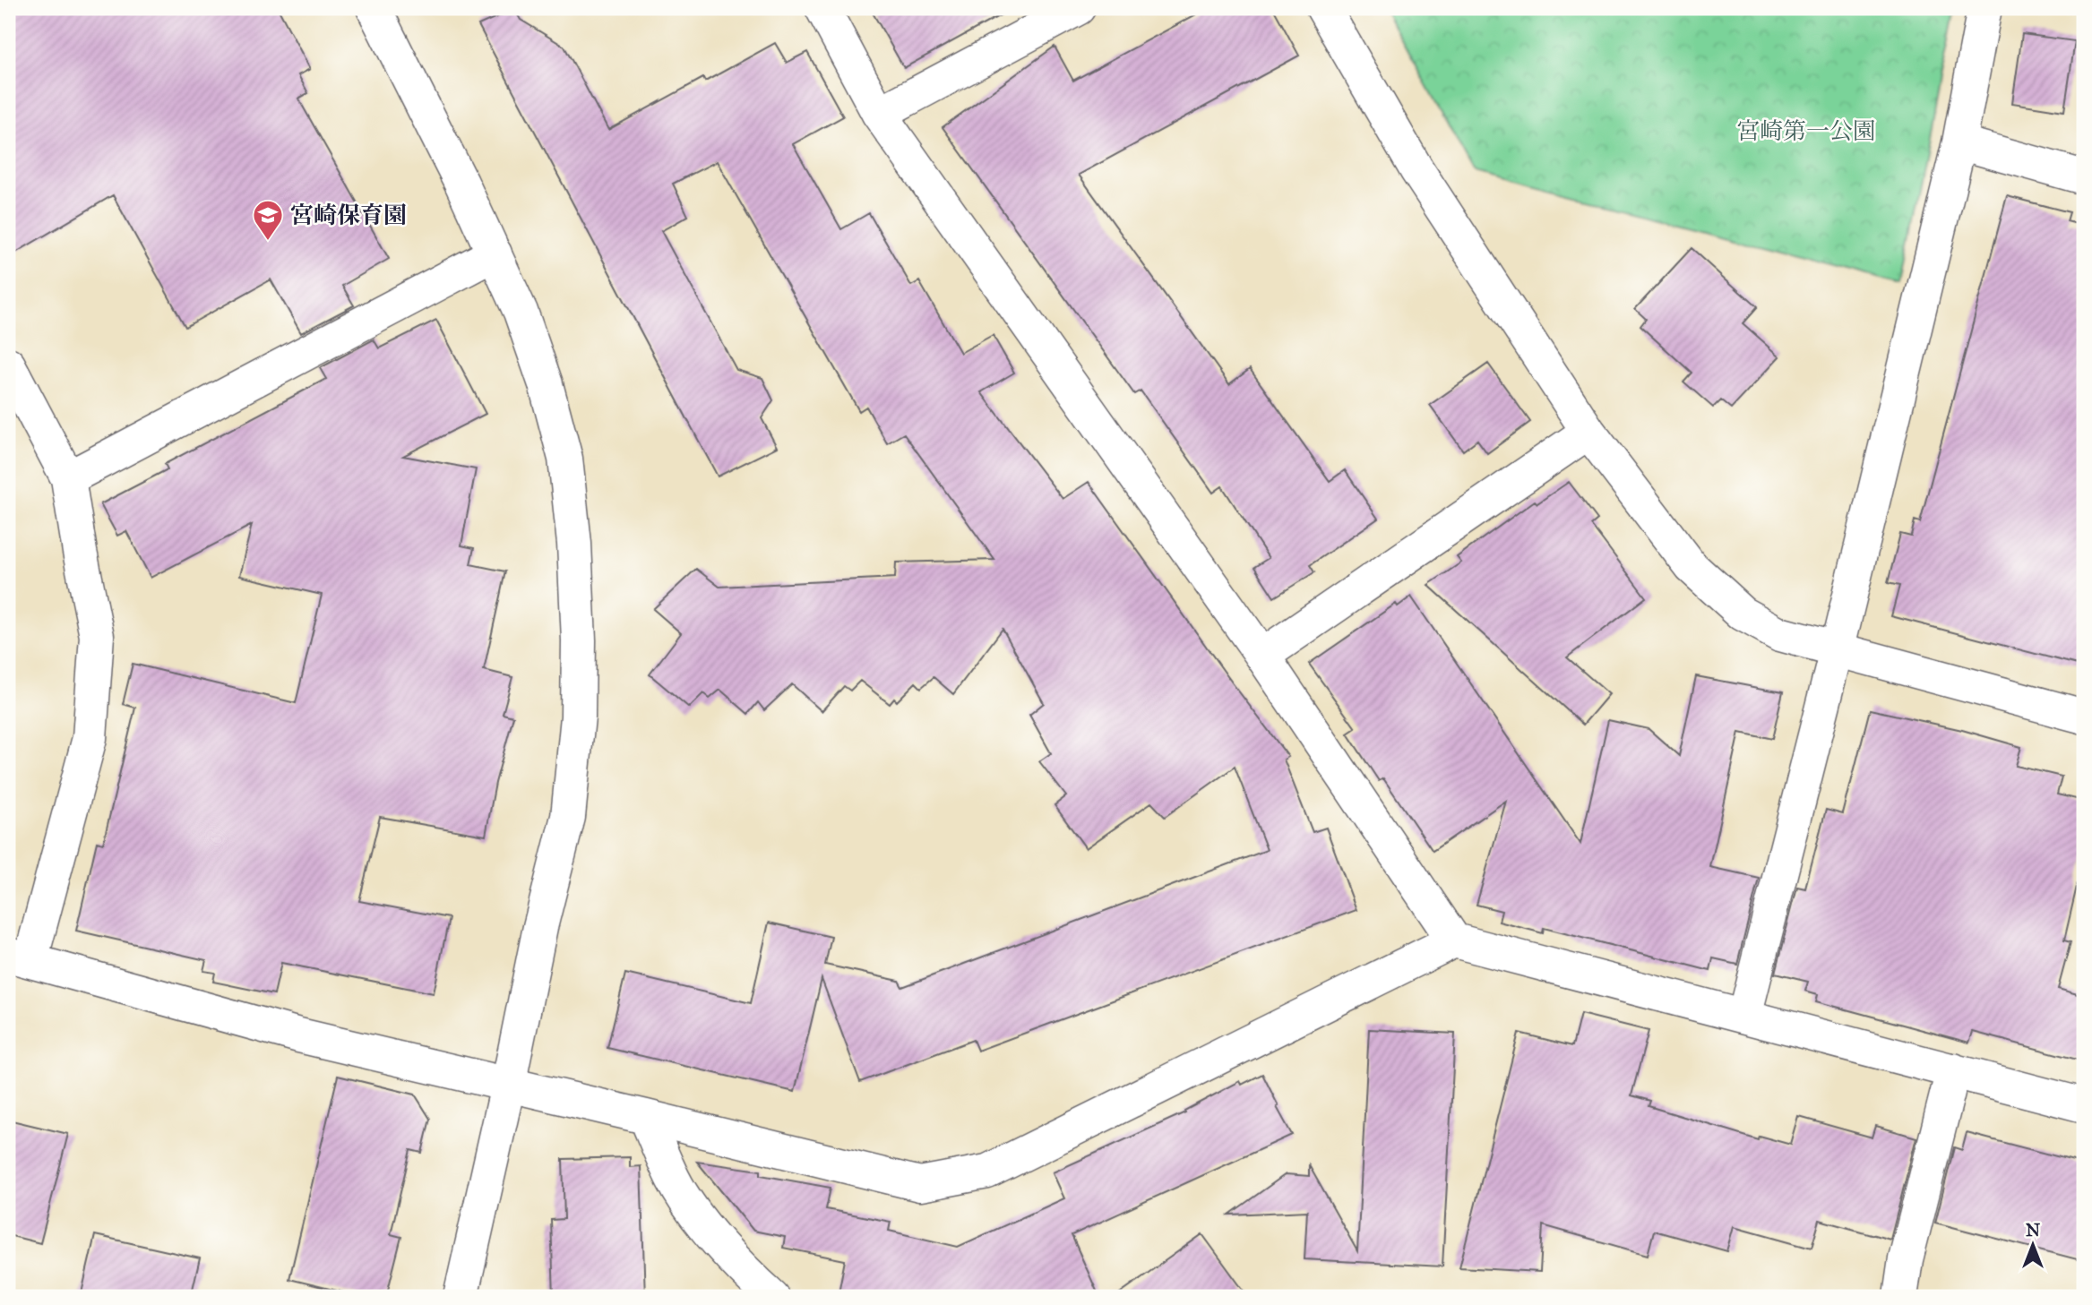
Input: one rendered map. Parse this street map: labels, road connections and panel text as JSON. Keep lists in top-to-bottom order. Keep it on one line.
{"parks":["宮崎第一公園"],"places":{"school or university":["宮崎保育園"]},"north":"top"}
